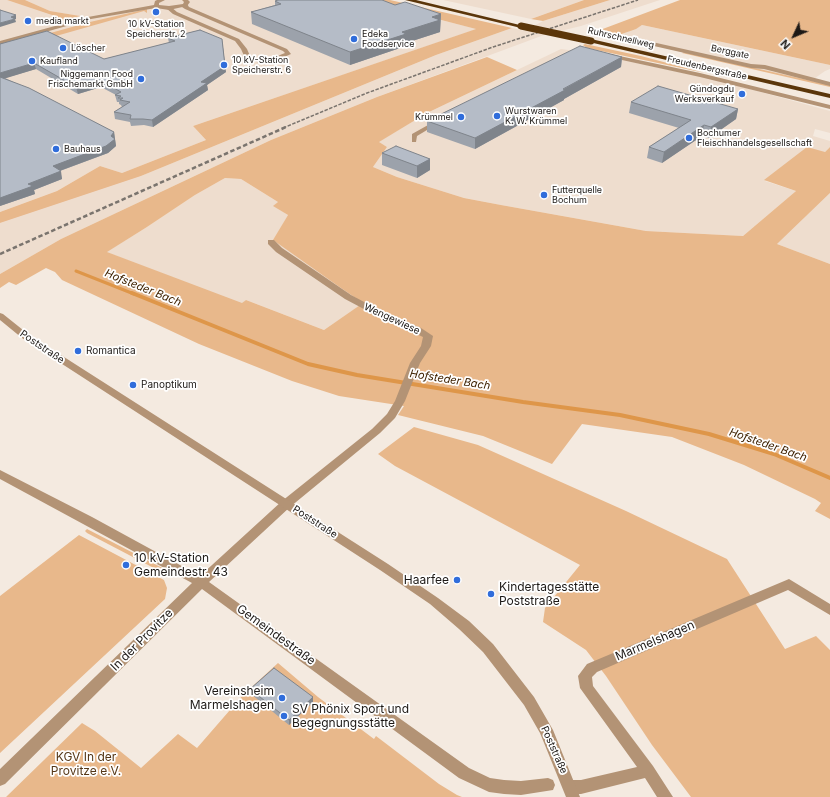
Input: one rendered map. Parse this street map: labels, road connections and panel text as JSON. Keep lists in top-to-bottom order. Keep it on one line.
{"streets":{"highway":["Ruhrschnellweg"],"street":["Berggate","Freudenbergstraße","Wengewiese","Poststraße","Gemeindestraße","In der Provitze","Marmelshagen"]},"crossings":[["Wengewiese","Poststraße"],["Wengewiese","In der Provitze"],["Poststraße","In der Provitze"],["Poststraße","Marmelshagen"],["Gemeindestraße","In der Provitze"]],"water":["Hofsteder Bach"],"parks":["KGV In der Provitze e.V."],"places":["10 kV-Station Speicherstr. 2","media markt","Edeka Foodservice","Löscher","Kaufland","10 kV-Station Speicherstr. 6","Niggemann Food Frischemarkt GmbH","Gündogdu Werksverkauf","Wurstwaren K. W. Krümmel","Krümmel","Bochumer Fleischhandelsgesellschaft","Bauhaus","Futterquelle Bochum","Romantica","Panoptikum","10 kV-Station Gemeindestr. 43","Haarfee","Kindertagesstätte Poststraße","Vereinsheim Marmelshagen","SV Phönix Sport und Begegnungsstätte"],"north":"bottom left"}
